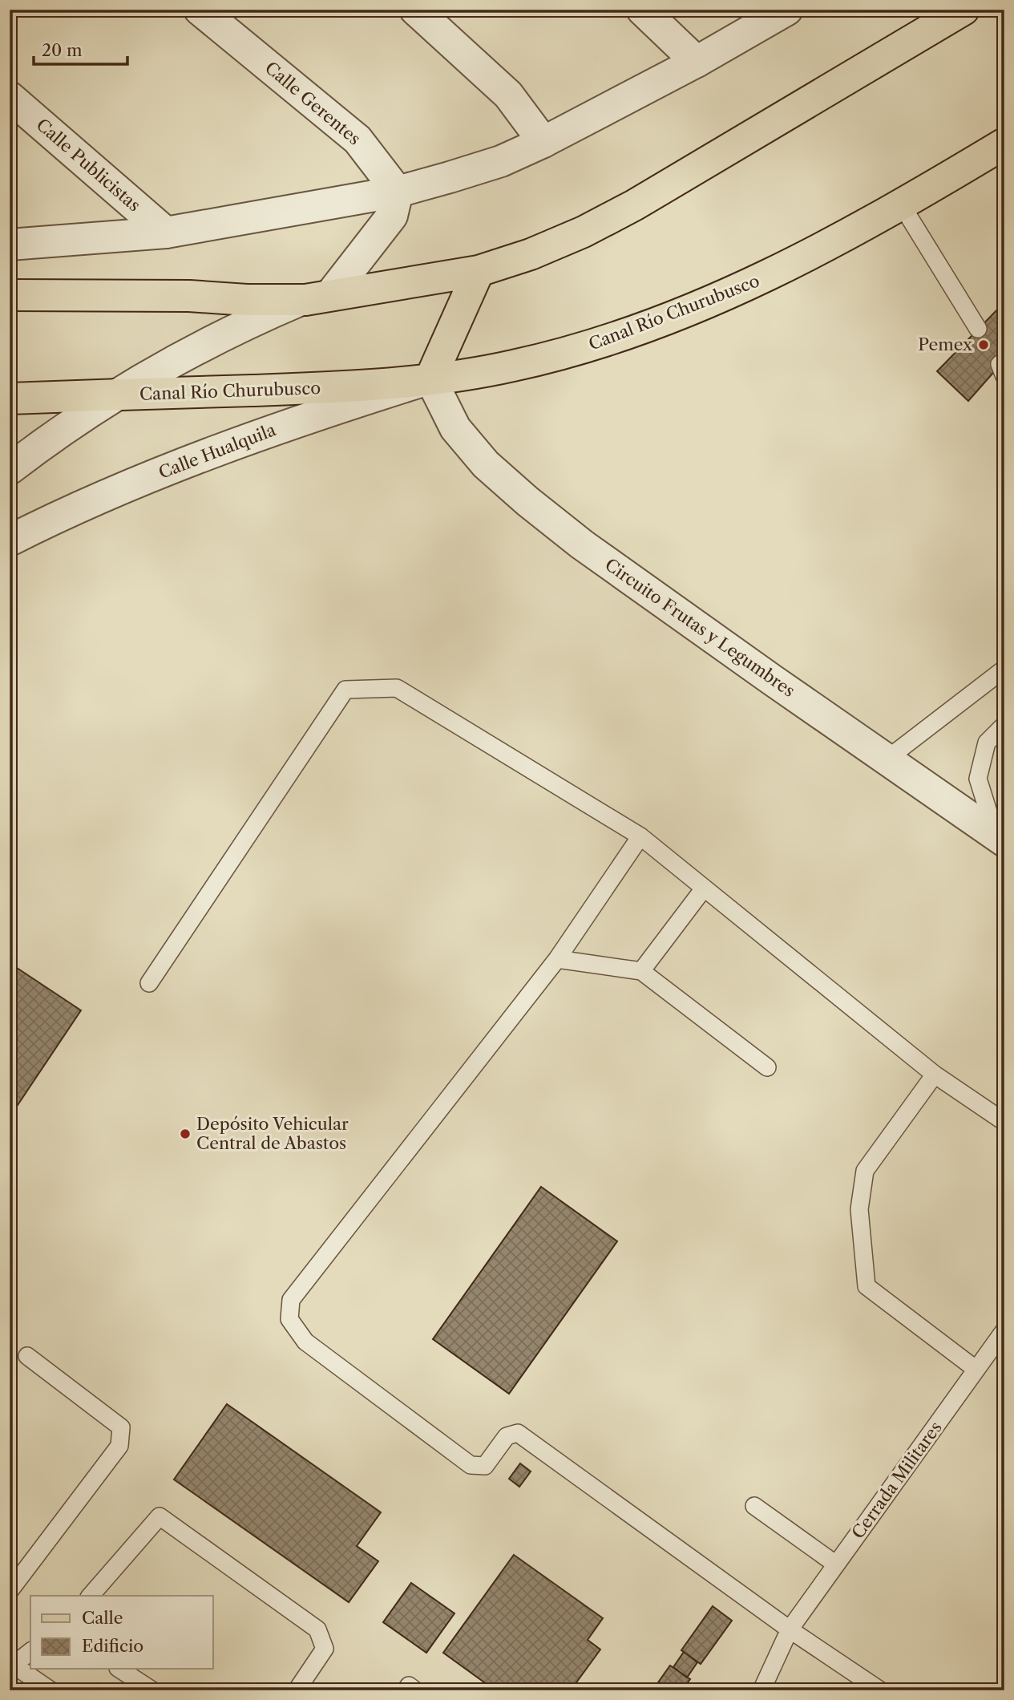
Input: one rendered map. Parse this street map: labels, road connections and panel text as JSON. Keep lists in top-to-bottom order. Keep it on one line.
{"streets":{"main road":["Canal Río Churubusco"],"street":["Calle Gerentes","Calle Publicistas","Calle Hualquila","Circuito Frutas y Legumbres"],"lane":["Cerrada Militares"]},"crossings":[["Canal Río Churubusco","Calle Hualquila"],["Canal Río Churubusco","Circuito Frutas y Legumbres"],["Calle Hualquila","Circuito Frutas y Legumbres"]],"places":["Pemex","Depósito Vehicular Central de Abastos"],"legend":["Calle","Edificio"],"scale_bar":"20 m"}
